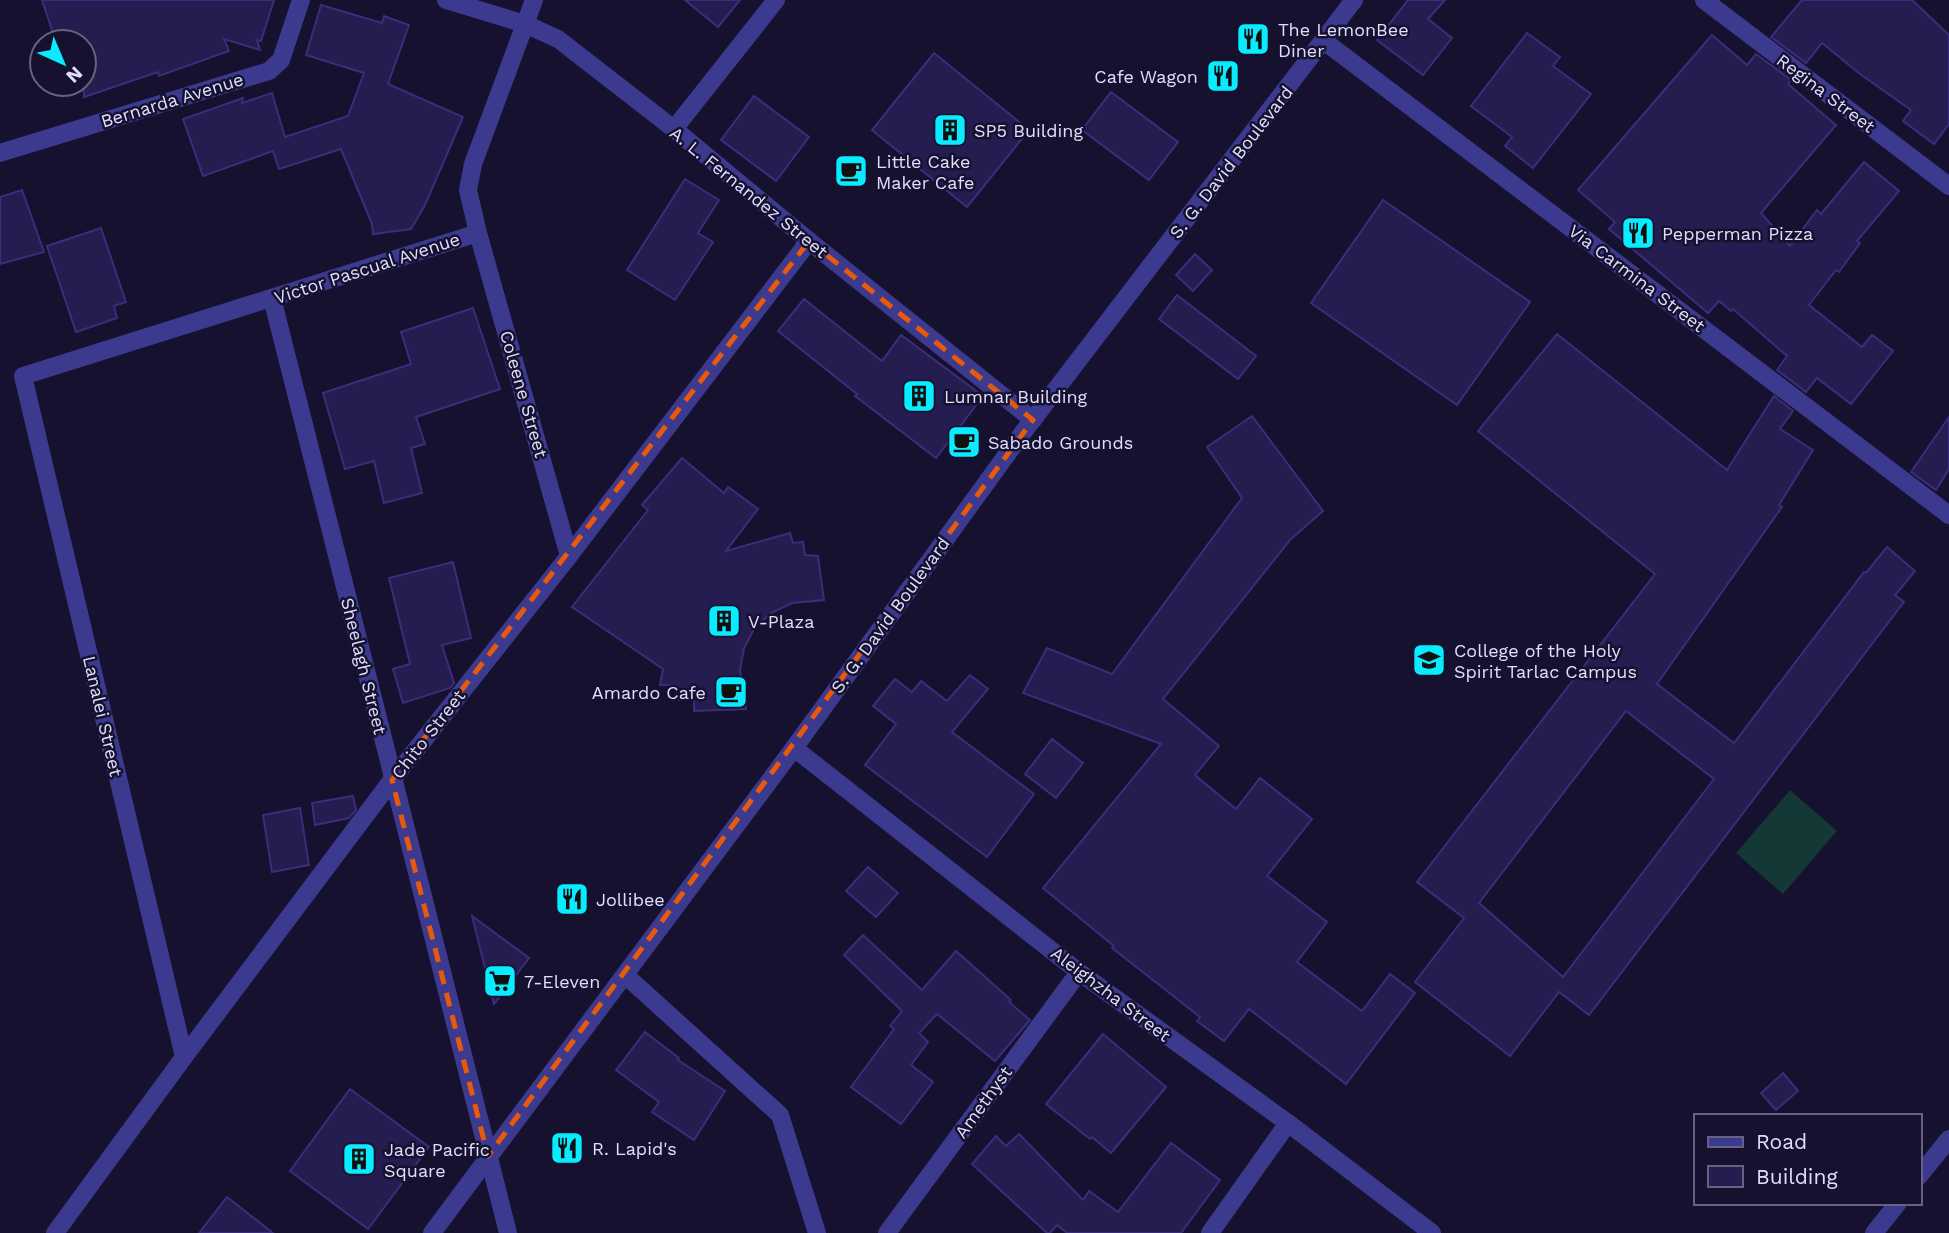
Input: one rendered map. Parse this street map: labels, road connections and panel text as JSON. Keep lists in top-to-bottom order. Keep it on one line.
{"streets":{"street":["Regina Street","Bernarda Avenue","S. G. David Boulevard","A. L. Fernandez Street","Victor Pascual Avenue","Via Carmina Street","Coleene Street","Sheelagh Street","Lanalei Street","Chito Street","Aleighzha Street","Amethyst"]},"crossings":[["S. G. David Boulevard","A. L. Fernandez Street"],["S. G. David Boulevard","Via Carmina Street"],["S. G. David Boulevard","Sheelagh Street"],["S. G. David Boulevard","Aleighzha Street"],["A. L. Fernandez Street","Victor Pascual Avenue"],["A. L. Fernandez Street","Chito Street"],["Victor Pascual Avenue","Coleene Street"],["Victor Pascual Avenue","Sheelagh Street"],["Victor Pascual Avenue","Lanalei Street"],["Coleene Street","Chito Street"],["Sheelagh Street","Chito Street"],["Lanalei Street","Chito Street"],["Aleighzha Street","Amethyst"]],"places":{"restaurant":["The LemonBee Diner","Cafe Wagon","Pepperman Pizza","Jollibee","R. Lapid's"],"building":["SP5 Building","Lumnar Building","V-Plaza","Jade Pacific Square"],"cafe":["Little Cake Maker Cafe","Sabado Grounds","Amardo Cafe"],"school or university":["College of the Holy Spirit Tarlac Campus"],"supermarket":["7-Eleven"]},"legend":["Road","Building"],"north":"bottom right"}
